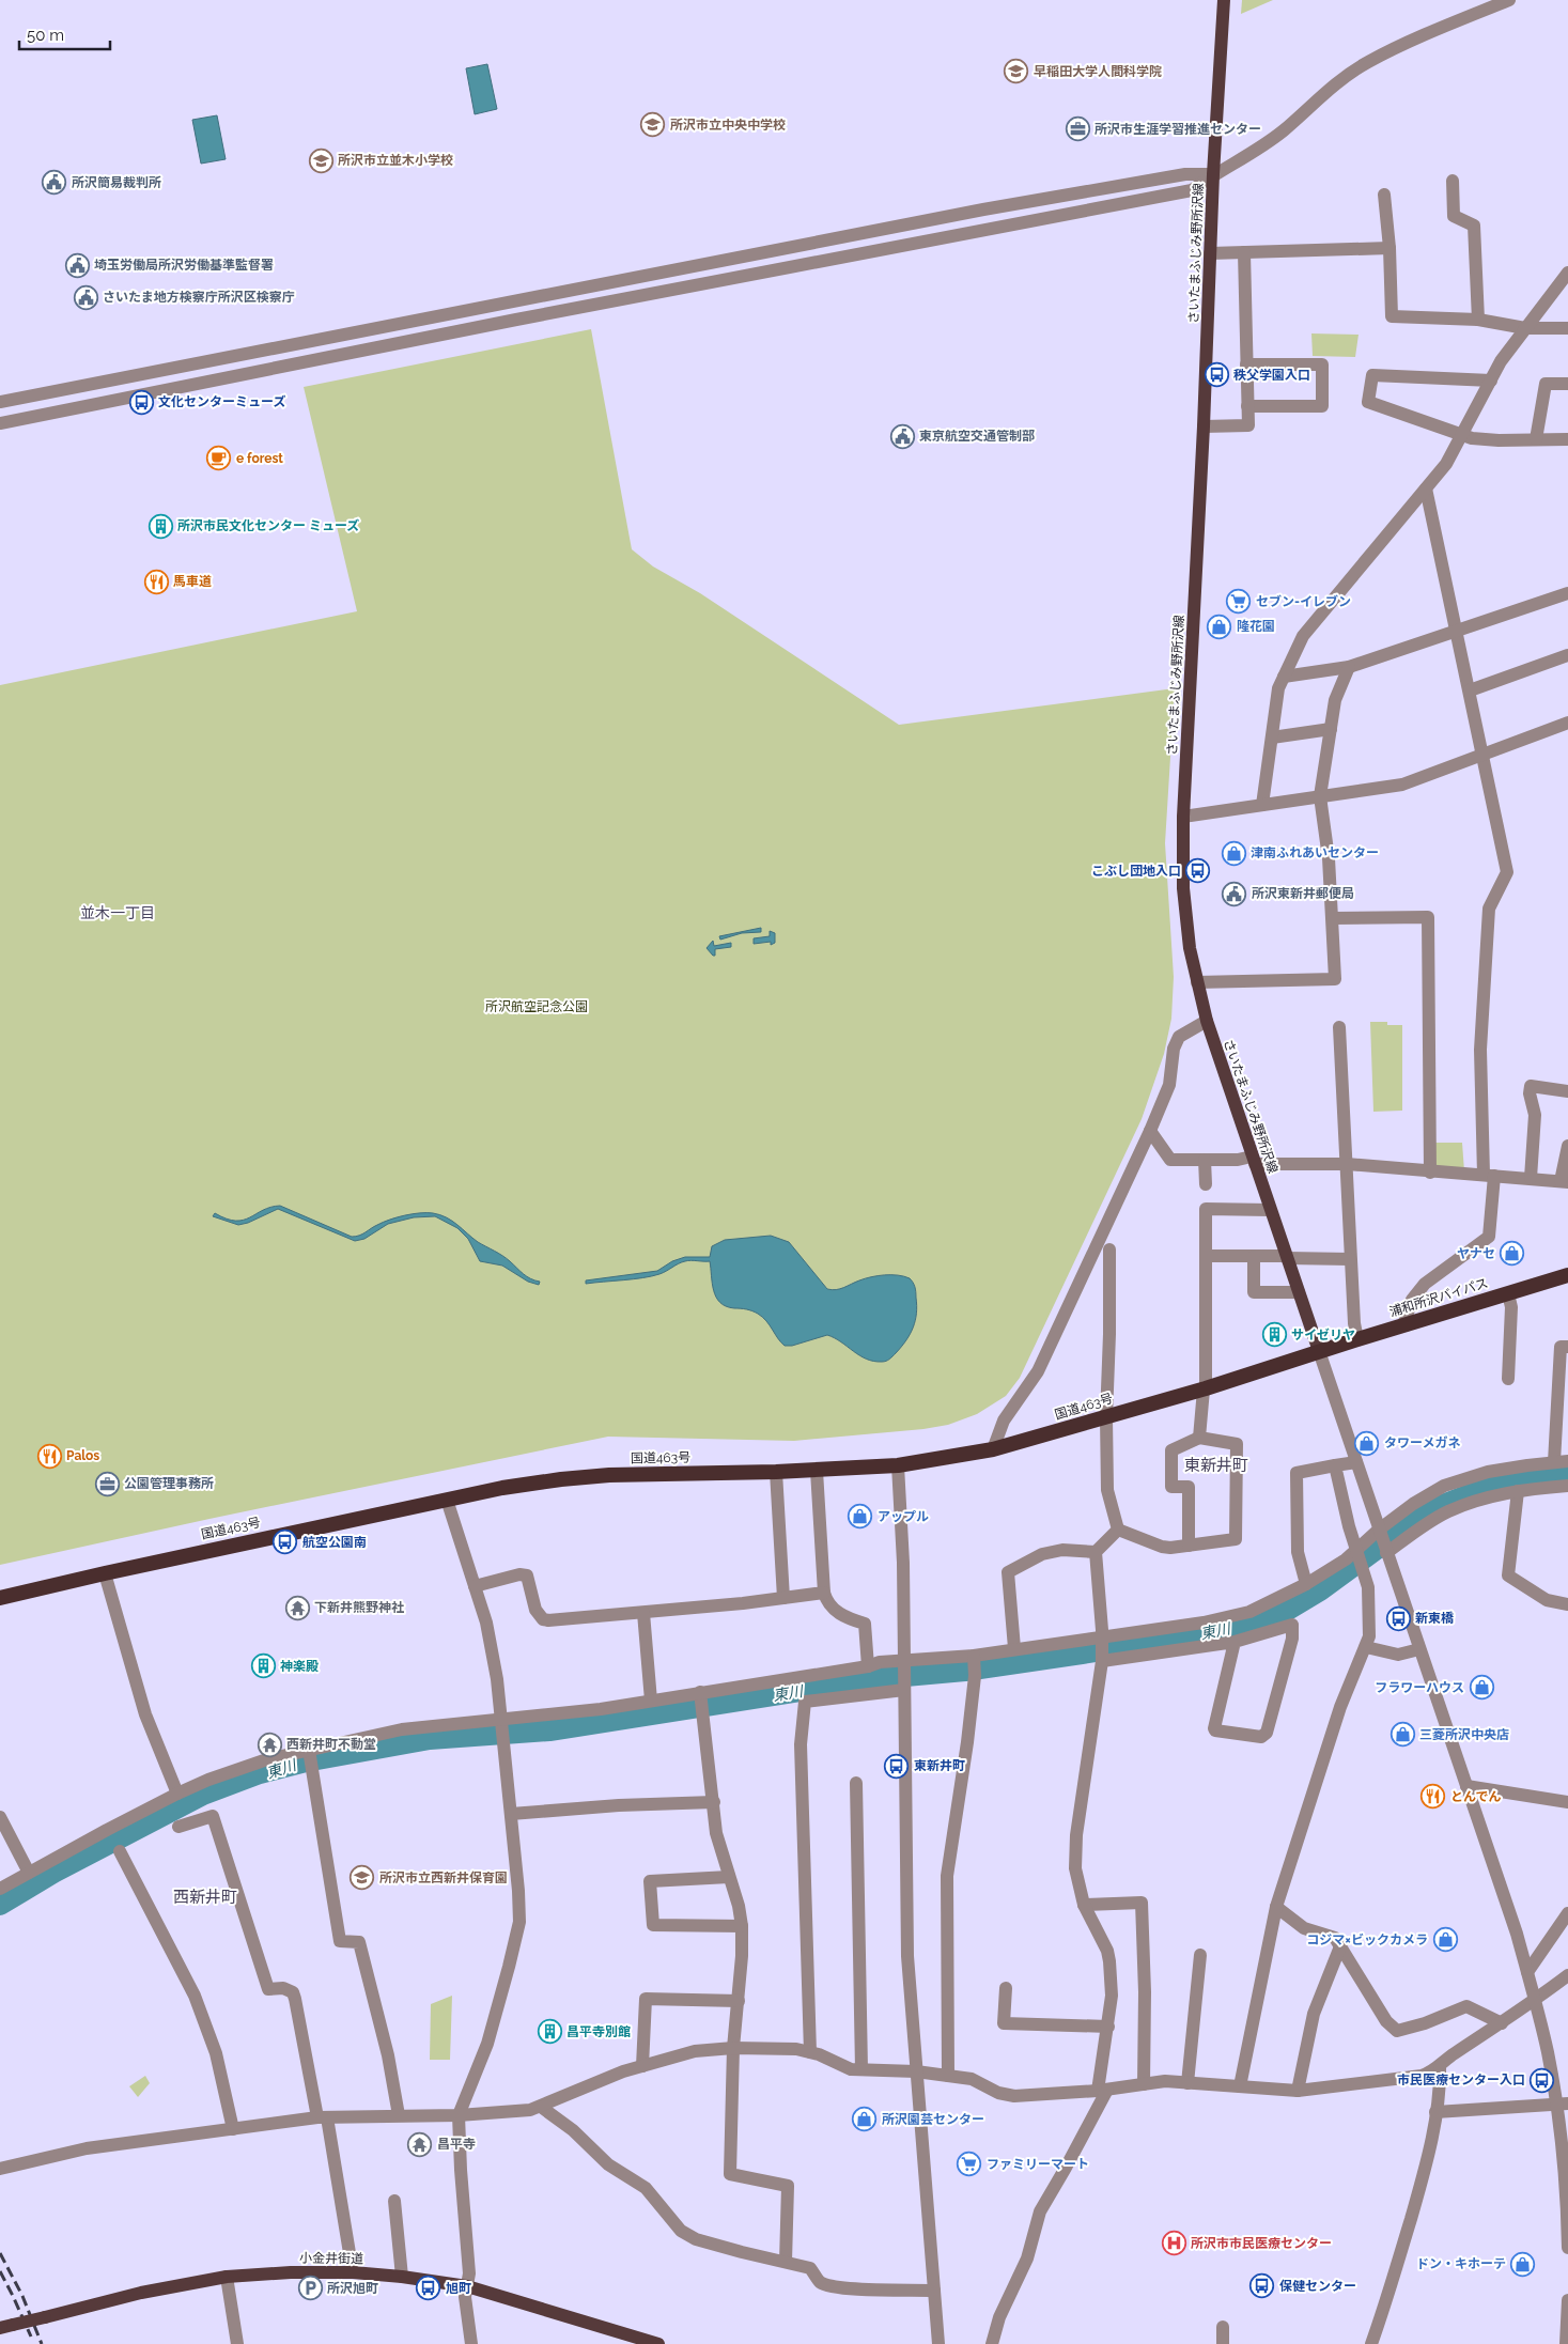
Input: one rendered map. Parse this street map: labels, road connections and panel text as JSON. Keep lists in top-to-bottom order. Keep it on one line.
{"streets":{"highway":["浦和所沢バイパス","国道463号"],"main road":["さいたまふじみ野所沢線","小金井街道"]},"crossings":[["さいたまふじみ野所沢線","浦和所沢バイパス"],["さいたまふじみ野所沢線","国道463号"],["浦和所沢バイパス","国道463号"]],"districts":["並木一丁目","東新井町","西新井町"],"water":["東川"],"parks":["所沢航空記念公園"],"places":{"school or university":["早稲田大学人間科学院","所沢市立中央中学校","所沢市立並木小学校","所沢市立西新井保育園"],"office":["所沢市生涯学習推進センター","公園管理事務所"],"public building":["所沢簡易裁判所","埼玉労働局所沢労働基準監督署","さいたま地方検察庁所沢区検察庁","東京航空交通管制部","所沢東新井郵便局"],"bus stop":["秩父学園入口","文化センターミューズ","こぶし団地入口","航空公園南","新東橋","東新井町","市民医療センター入口","保健センター","旭町"],"cafe":["e forest"],"building":["所沢市民文化センター ミューズ","サイゼリヤ","神楽殿","昌平寺別館"],"restaurant":["馬車道","Palos","とんでん"],"supermarket":["セブン-イレブン","ファミリーマート"],"shop":["隆花園","津南ふれあいセンター","ヤナセ","タワーメガネ","アップル","フラワーハウス","三菱所沢中央店","コジマ×ビックカメラ","所沢園芸センター","ドン・キホーテ"],"temple":["下新井熊野神社","西新井町不動堂","昌平寺"],"hospital":["所沢市市民医療センター"],"parking":["所沢旭町"]},"scale_bar":"50 m"}
